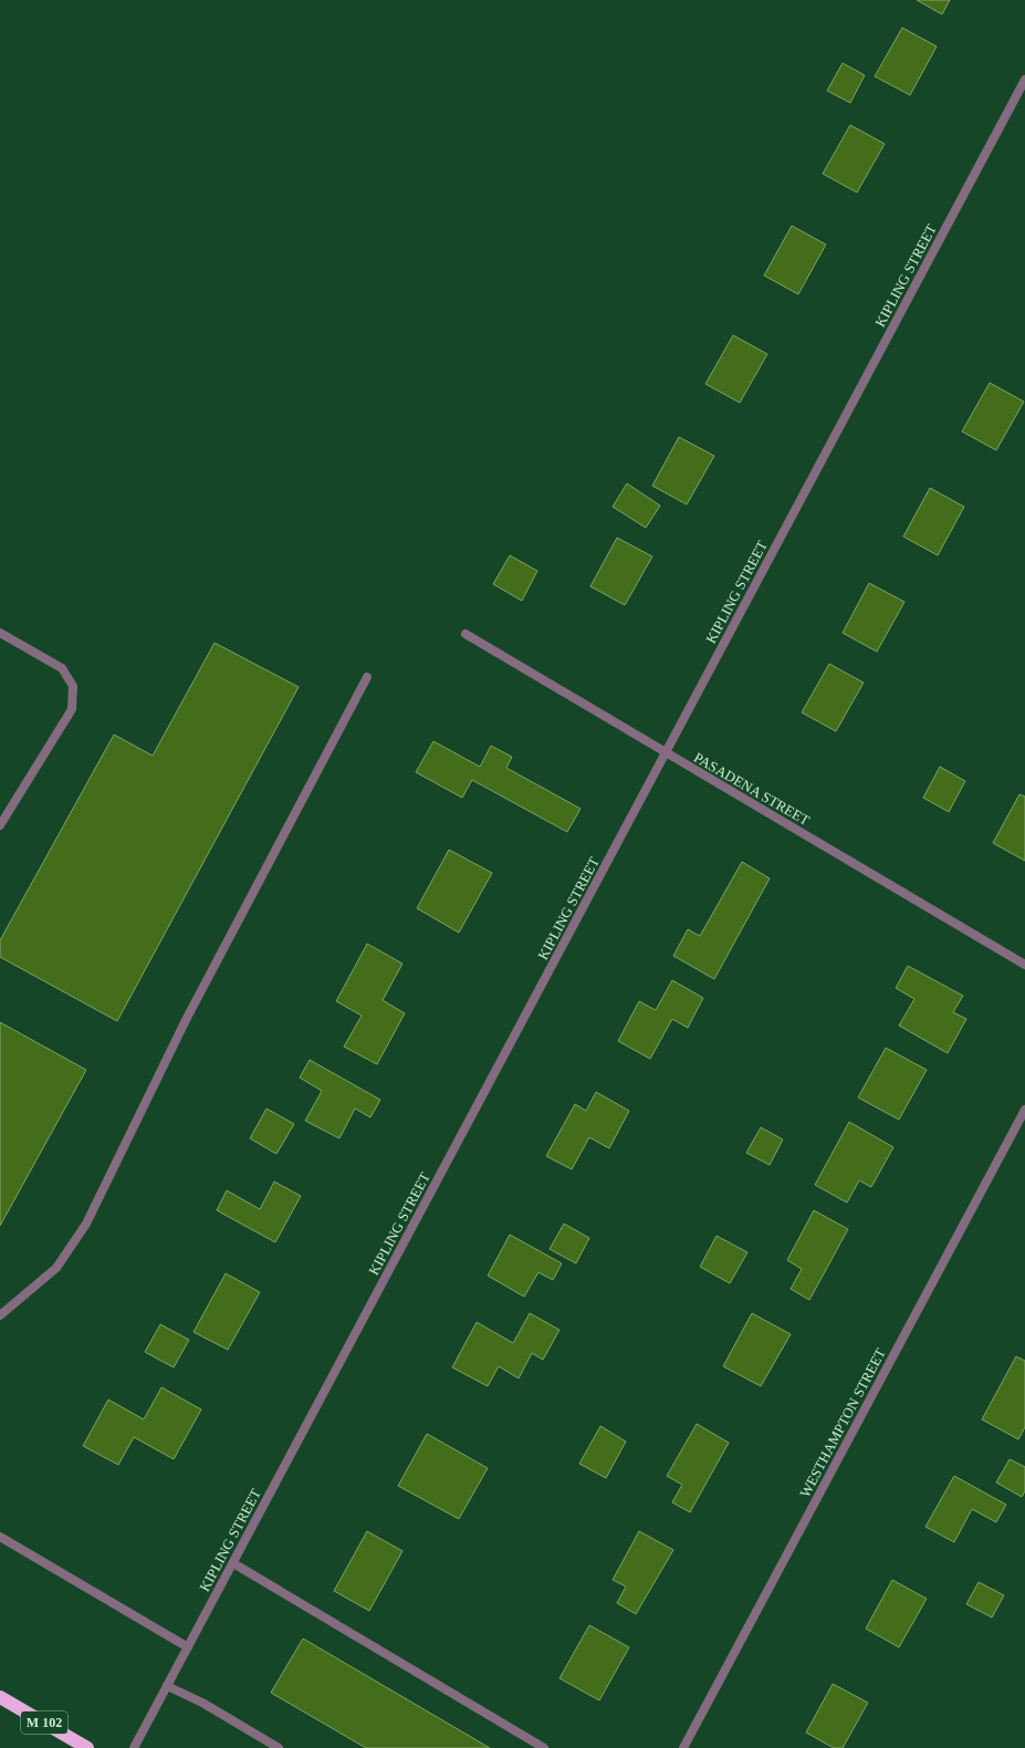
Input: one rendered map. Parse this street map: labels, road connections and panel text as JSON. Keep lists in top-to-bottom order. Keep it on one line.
{"streets":{"highway":["M 102"],"street":["KIPLING STREET","PASADENA STREET","WESTHAMPTON STREET"]},"crossings":[["KIPLING STREET","PASADENA STREET"]]}
